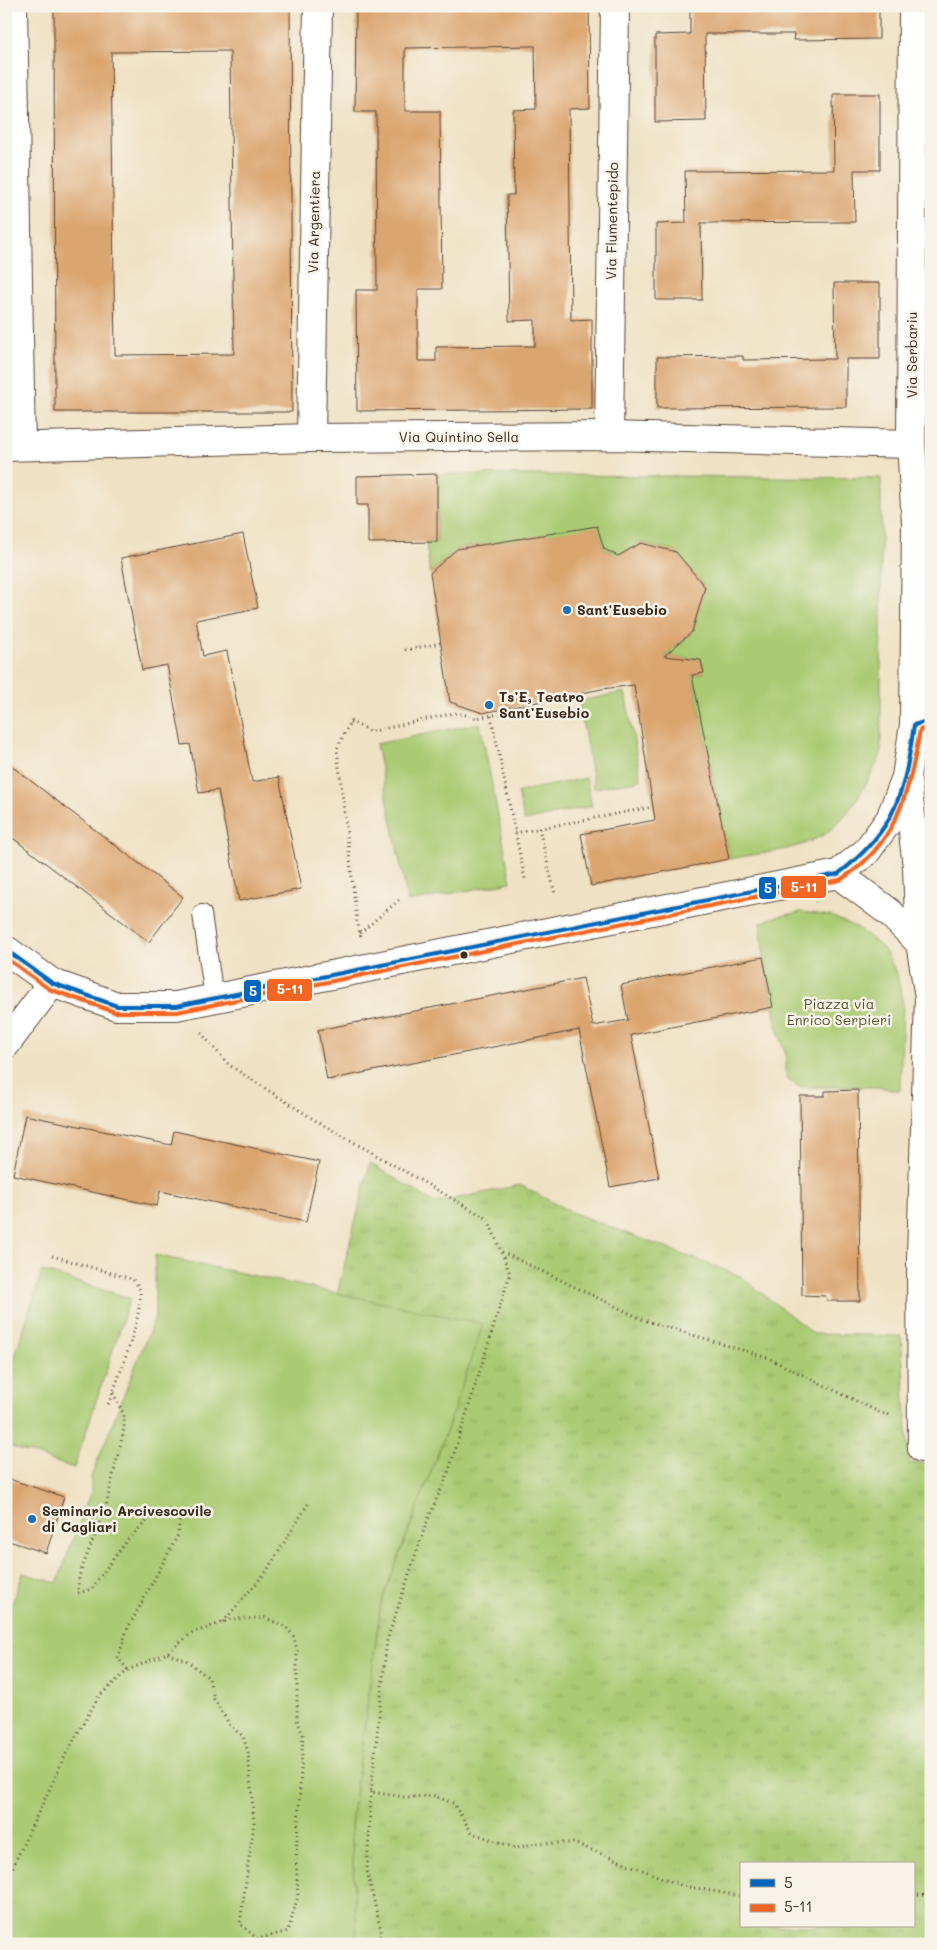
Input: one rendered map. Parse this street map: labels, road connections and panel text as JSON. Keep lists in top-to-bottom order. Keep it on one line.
{"streets":{"street":["Via Flumentepido","Via Argentiera","Via Serbariu","Via Quintino Sella"]},"crossings":[["Via Flumentepido","Via Quintino Sella"],["Via Argentiera","Via Quintino Sella"],["Via Serbariu","Via Quintino Sella"]],"parks":["Piazza via Enrico Serpieri"],"places":["Sant'Eusebio","Ts’E, Teatro Sant’Eusebio","Seminario Arcivescovile di Cagliari"],"lines":["transit line 5","transit line 5-11"],"legend":["5","5-11"]}
